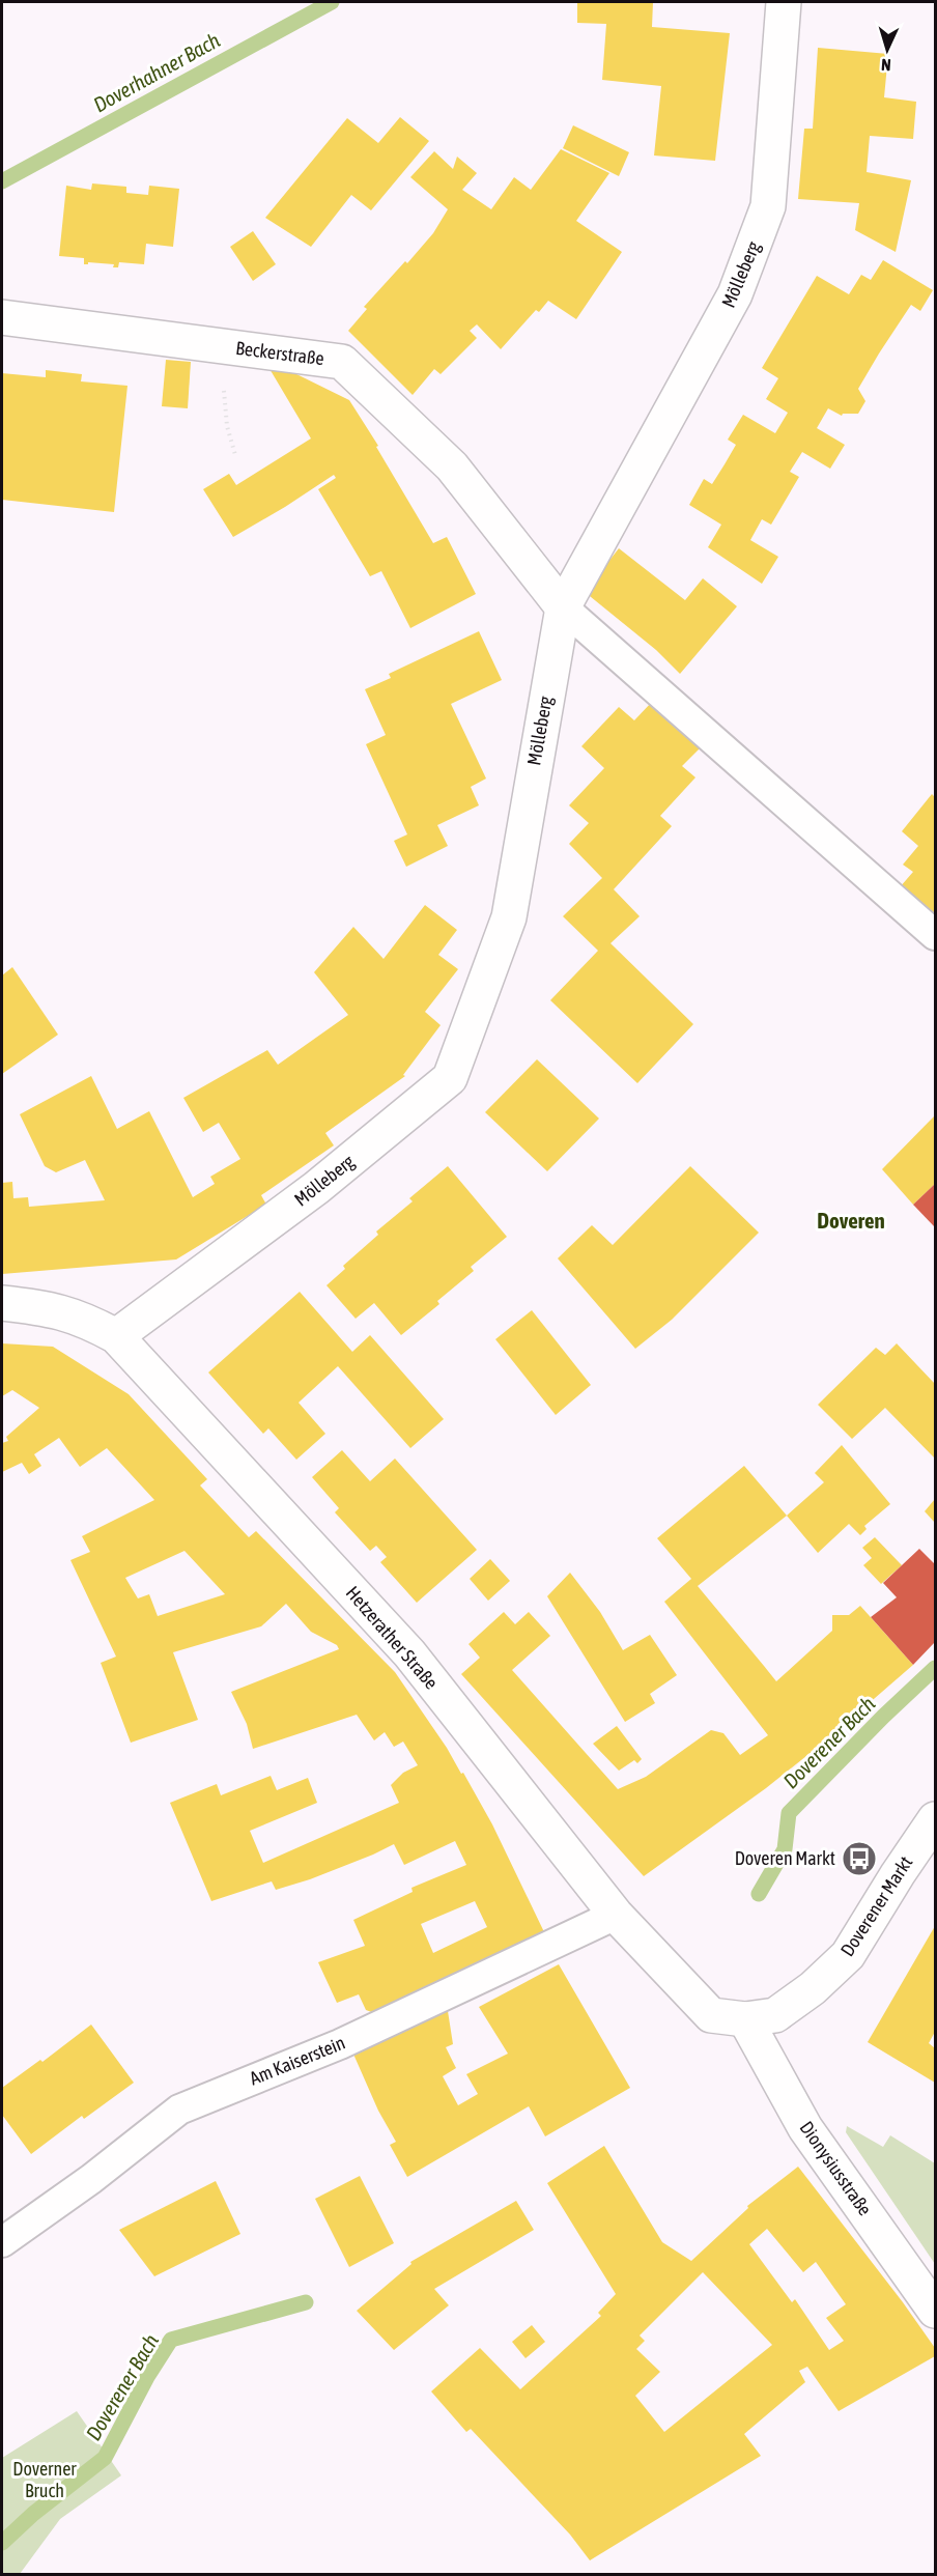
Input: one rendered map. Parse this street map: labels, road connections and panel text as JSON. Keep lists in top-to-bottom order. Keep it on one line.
{"streets":{"street":["Mölleberg","Beckerstraße","Hetzerather Straße","Doverener Markt","Dionysiusstraße"],"lane":["Am Kaiserstein"]},"crossings":[["Mölleberg","Beckerstraße"],["Mölleberg","Hetzerather Straße"],["Hetzerather Straße","Doverener Markt"],["Hetzerather Straße","Am Kaiserstein"],["Hetzerather Straße","Dionysiusstraße"],["Doverener Markt","Dionysiusstraße"]],"districts":["Doveren"],"water":["Doverhahner Bach","Doverener Bach"],"parks":["Doverner Bruch"],"places":{"bus stop":["Doveren Markt"]},"north":"bottom"}
